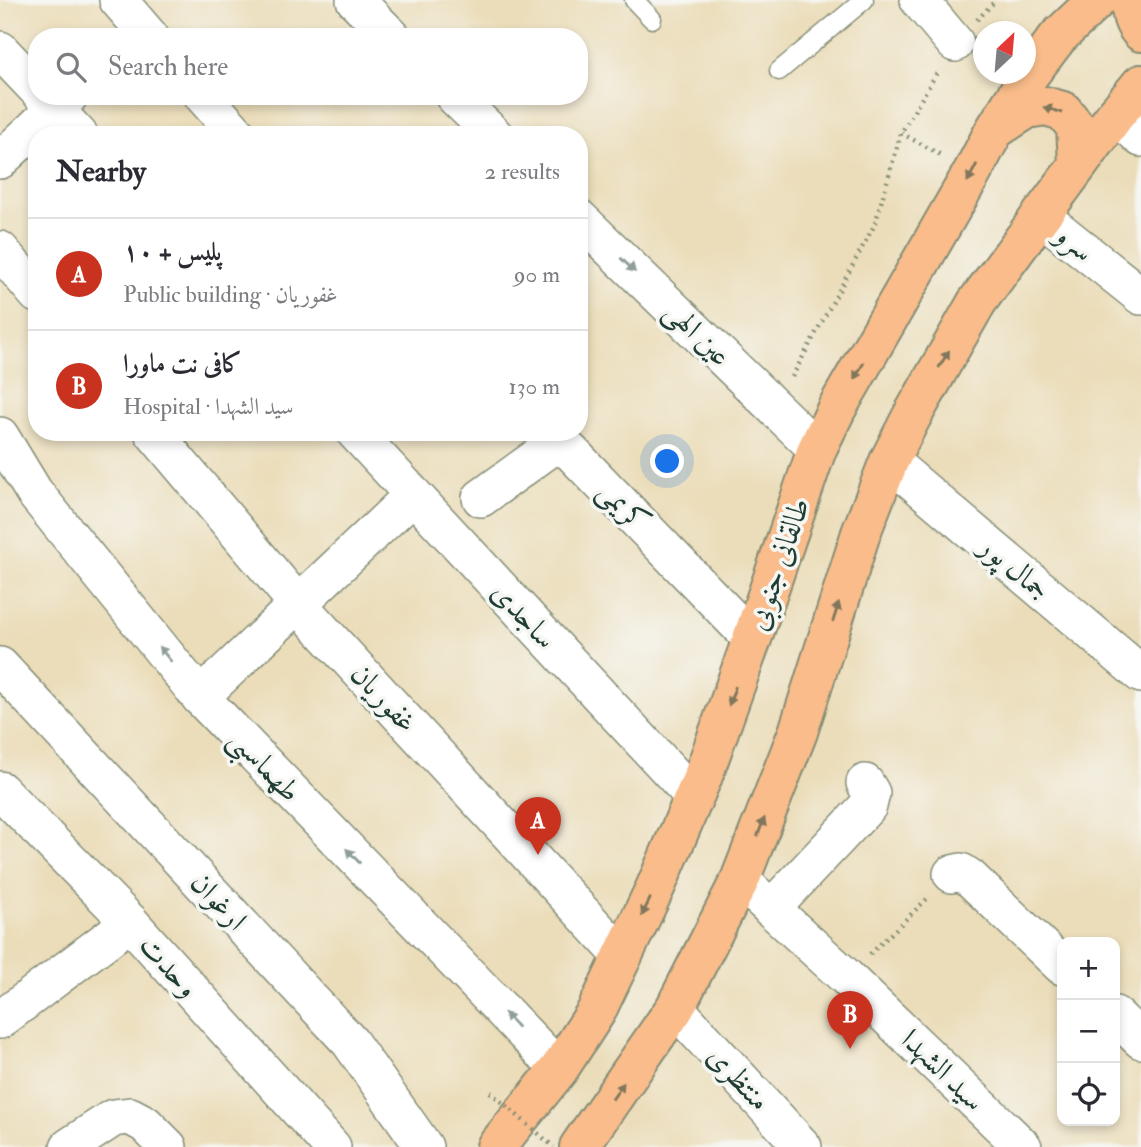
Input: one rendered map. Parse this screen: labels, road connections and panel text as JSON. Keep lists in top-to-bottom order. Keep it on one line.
{"streets":{"main road":["طالقانی جنوبی"],"street":["سرو","عین الهی","کریمی","جمال پور","ساجدی","غفوریان","طهماسبی","ارغوان","وحدت","سید الشهدا","منتظری"]},"crossings":[["عین الهی","طالقانی جنوبی"],["کریمی","طالقانی جنوبی"],["طالقانی جنوبی","ساجدی"],["طالقانی جنوبی","غفوریان"],["طالقانی جنوبی","طهماسبی"]],"one_way":["عین الهی","طهماسبی"],"north":"top right","page":{"search":"Search here","heading":["Nearby","2 results"],"list":[{"mark":"A","name":"پلیس + ۱۰","note":"Public building · غفوریان","value":"90 m"},{"mark":"B","name":"کافی نت ماورا","note":"Hospital · سید الشهدا","value":"130 m"}],"pins":["A","B"],"map_buttons":["+","−"]}}
